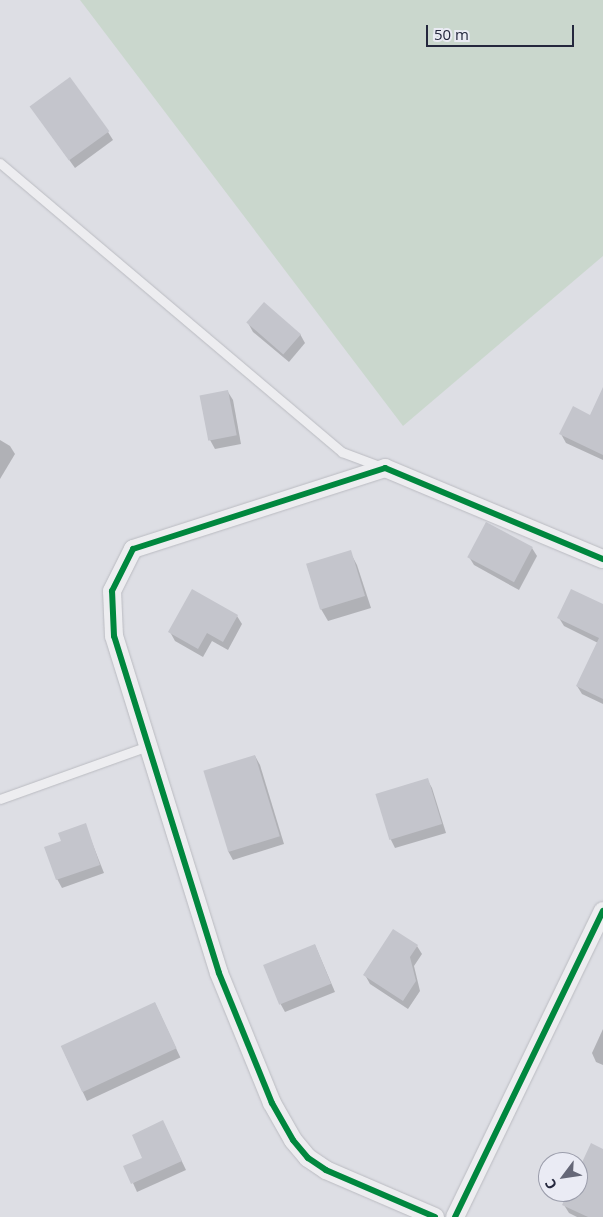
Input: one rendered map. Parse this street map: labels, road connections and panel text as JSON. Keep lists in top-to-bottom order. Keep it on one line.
{"scale_bar":"50 m","north":"bottom left"}
